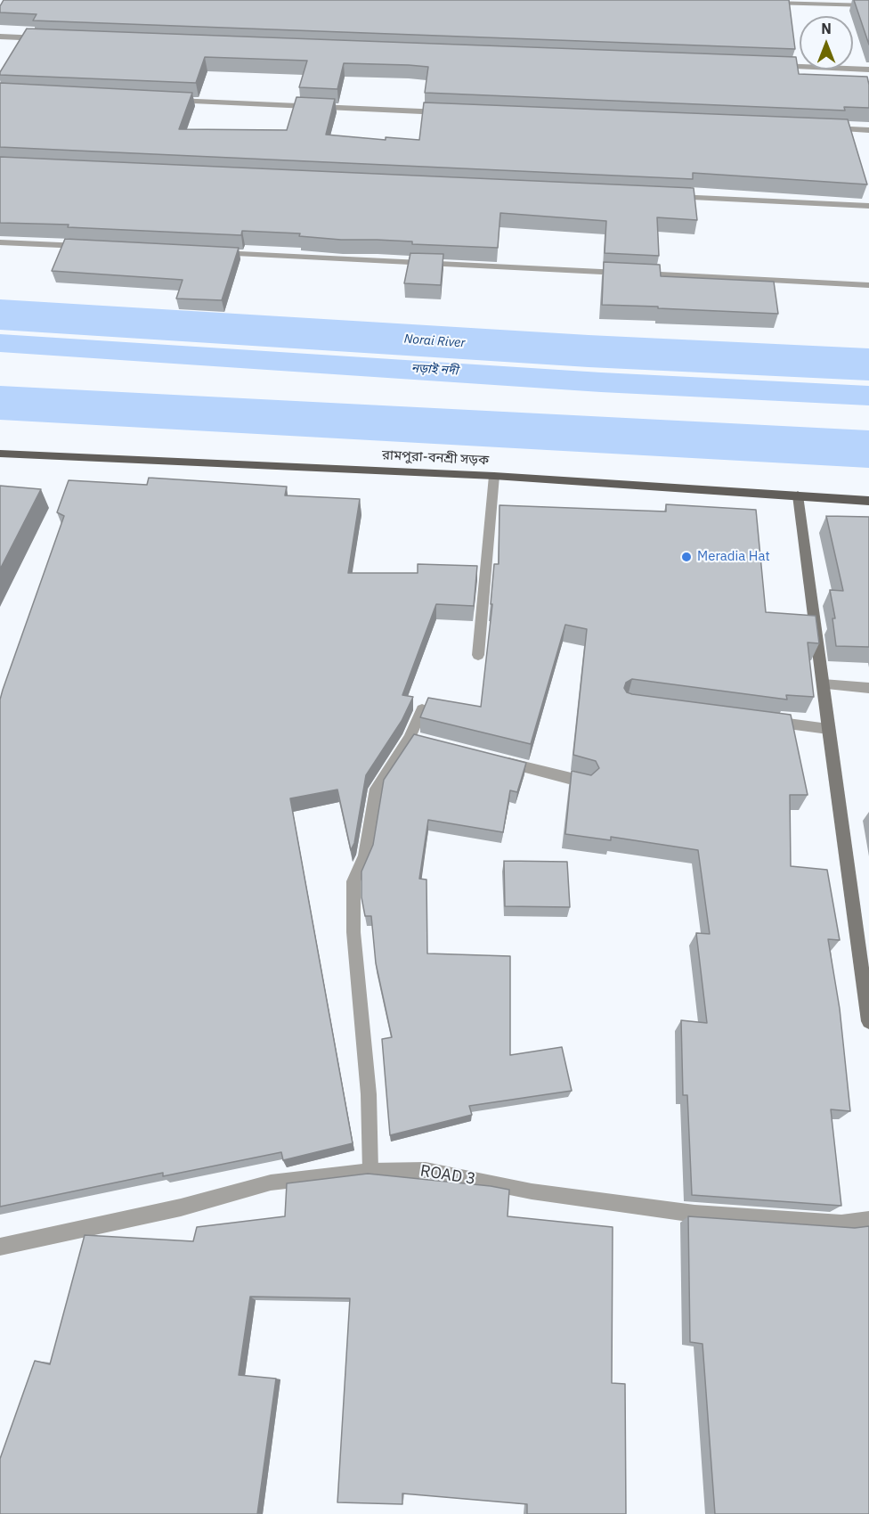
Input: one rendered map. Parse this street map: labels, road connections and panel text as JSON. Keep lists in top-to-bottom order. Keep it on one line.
{"streets":{"main road":["রামপুরা-বনশ্রী সড়ক"],"street":["ROAD 3"]},"water":["Norai River","নড়াই নদী"],"places":["Meradia Hat"],"north":"top"}
